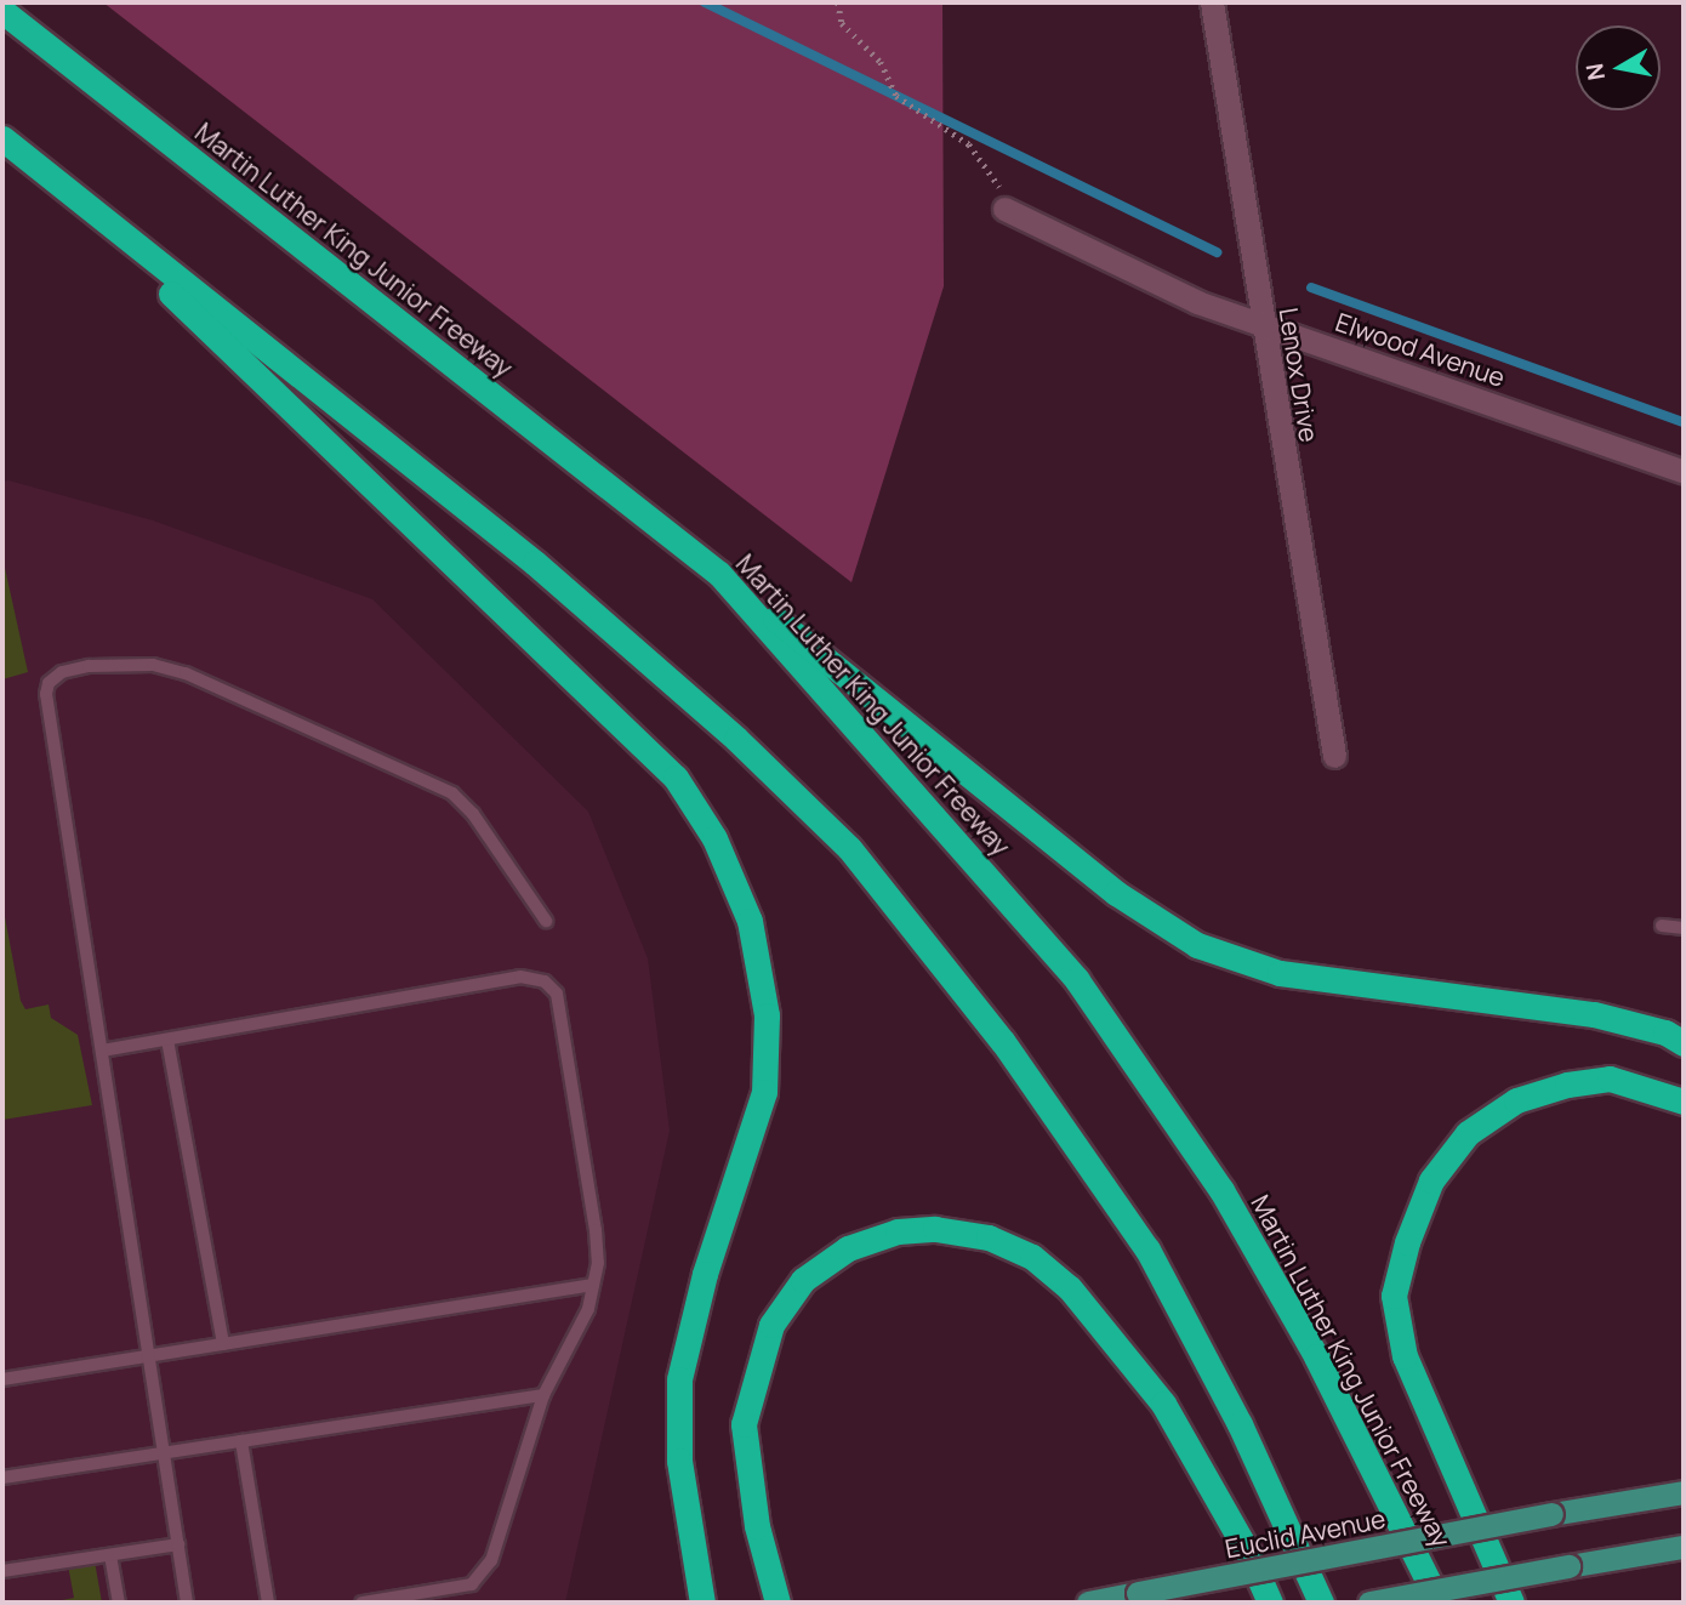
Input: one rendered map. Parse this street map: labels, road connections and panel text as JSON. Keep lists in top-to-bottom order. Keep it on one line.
{"streets":{"highway":["Martin Luther King Junior Freeway"],"main road":["Euclid Avenue"],"street":["Elwood Avenue","Lenox Drive"]},"crossings":[["Elwood Avenue","Lenox Drive"]],"north":"left"}
